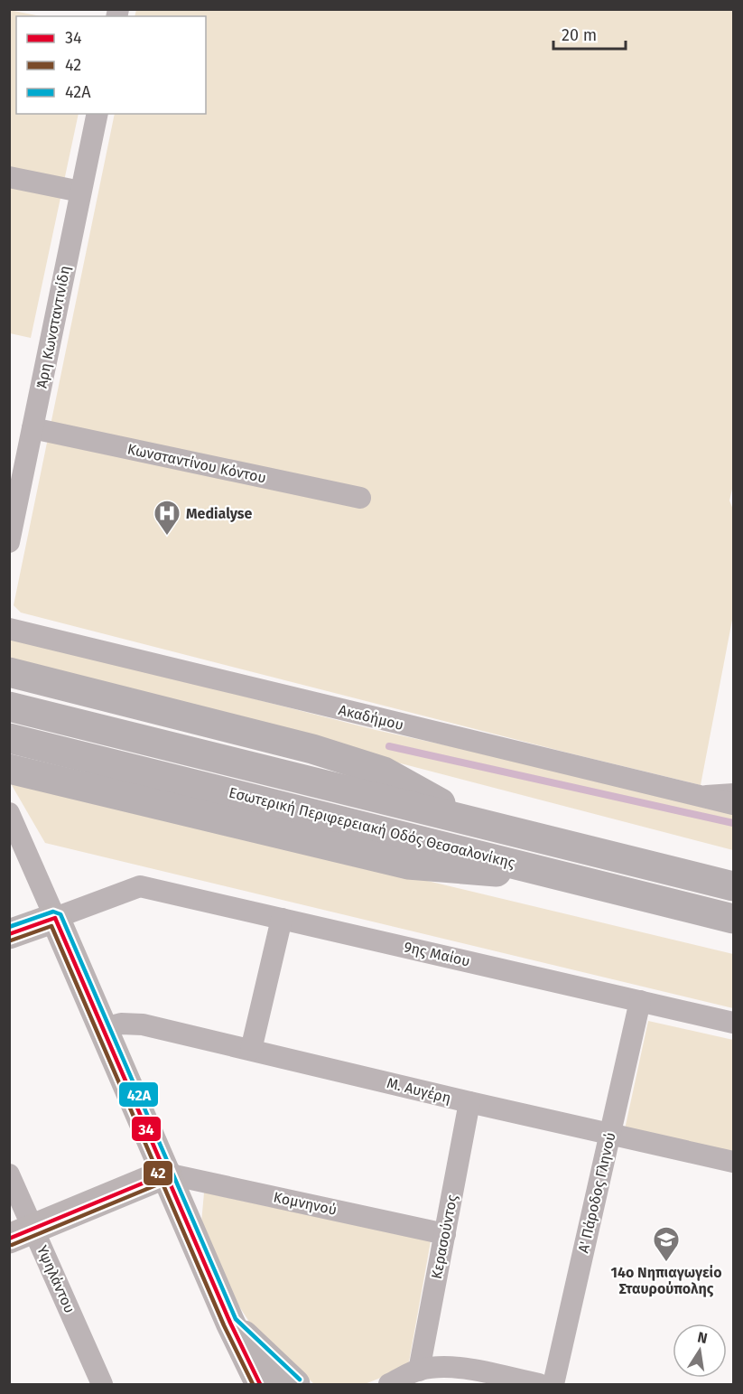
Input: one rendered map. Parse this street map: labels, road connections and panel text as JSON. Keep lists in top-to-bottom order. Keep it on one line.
{"streets":{"highway":["Εσωτερική Περιφερειακή Οδός Θεσσαλονίκης"],"street":["Άρη Κωνσταντινίδη","Κωνσταντίνου Κόντου","Ακαδήμου","9ης Μαίου","Μ. Αυγέρη","Α' Πάροδος Γληνού","Κομνηνού","Κερασούντος","Υψηλάντου"]},"crossings":[["Άρη Κωνσταντινίδη","Κωνσταντίνου Κόντου"],["9ης Μαίου","Α' Πάροδος Γληνού"],["Μ. Αυγέρη","Α' Πάροδος Γληνού"],["Μ. Αυγέρη","Κερασούντος"],["Κομνηνού","Κερασούντος"]],"places":{"hospital":["Medialyse"],"school or university":["14ο Νηπιαγωγείο Σταυρούπολης"]},"lines":["transit line 42Α","transit line 34","transit line 42"],"legend":["34","42","42Α"],"scale_bar":"20 m","north":"top"}
